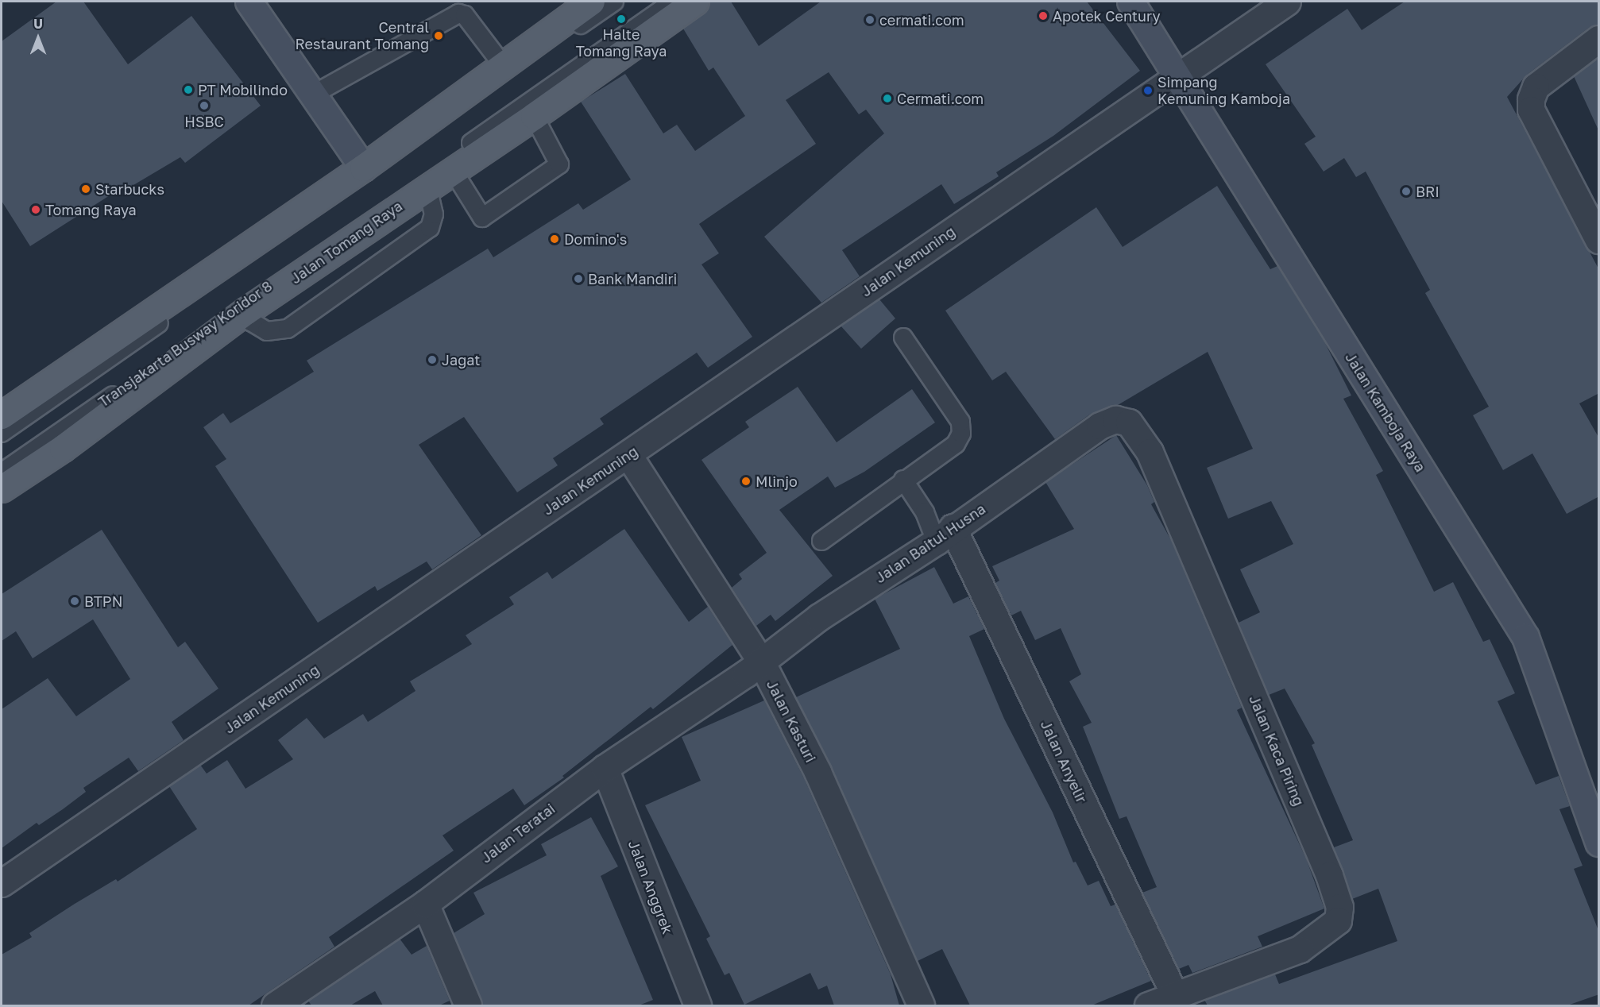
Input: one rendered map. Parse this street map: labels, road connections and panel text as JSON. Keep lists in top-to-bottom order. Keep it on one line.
{"streets":{"main road":["Jalan Tomang Raya"],"street":["Jalan Kemuning","Jalan Kamboja Raya","Jalan Baitul Husna","Jalan Kasturi","Jalan Kaca Piring","Jalan Anyelir","Jalan Teratai","Jalan Anggrek"],"lane":["Transjakarta Busway Koridor 8"]},"crossings":[["Jalan Kemuning","Jalan Kamboja Raya"],["Jalan Kemuning","Jalan Kasturi"],["Jalan Baitul Husna","Jalan Kasturi"],["Jalan Baitul Husna","Jalan Kaca Piring"],["Jalan Baitul Husna","Jalan Anyelir"],["Jalan Baitul Husna","Jalan Teratai"],["Jalan Kasturi","Jalan Teratai"],["Jalan Kaca Piring","Jalan Anyelir"],["Jalan Teratai","Jalan Anggrek"]],"places":["Apotek Century","Halte Tomang Raya","cermati.com","Central Restaurant Tomang","PT Mobilindo","Simpang Kemuning Kamboja","Cermati.com","HSBC","Starbucks","BRI","Tomang Raya","Domino's","Bank Mandiri","Jagat","Mlinjo","BTPN"],"north":"top"}
